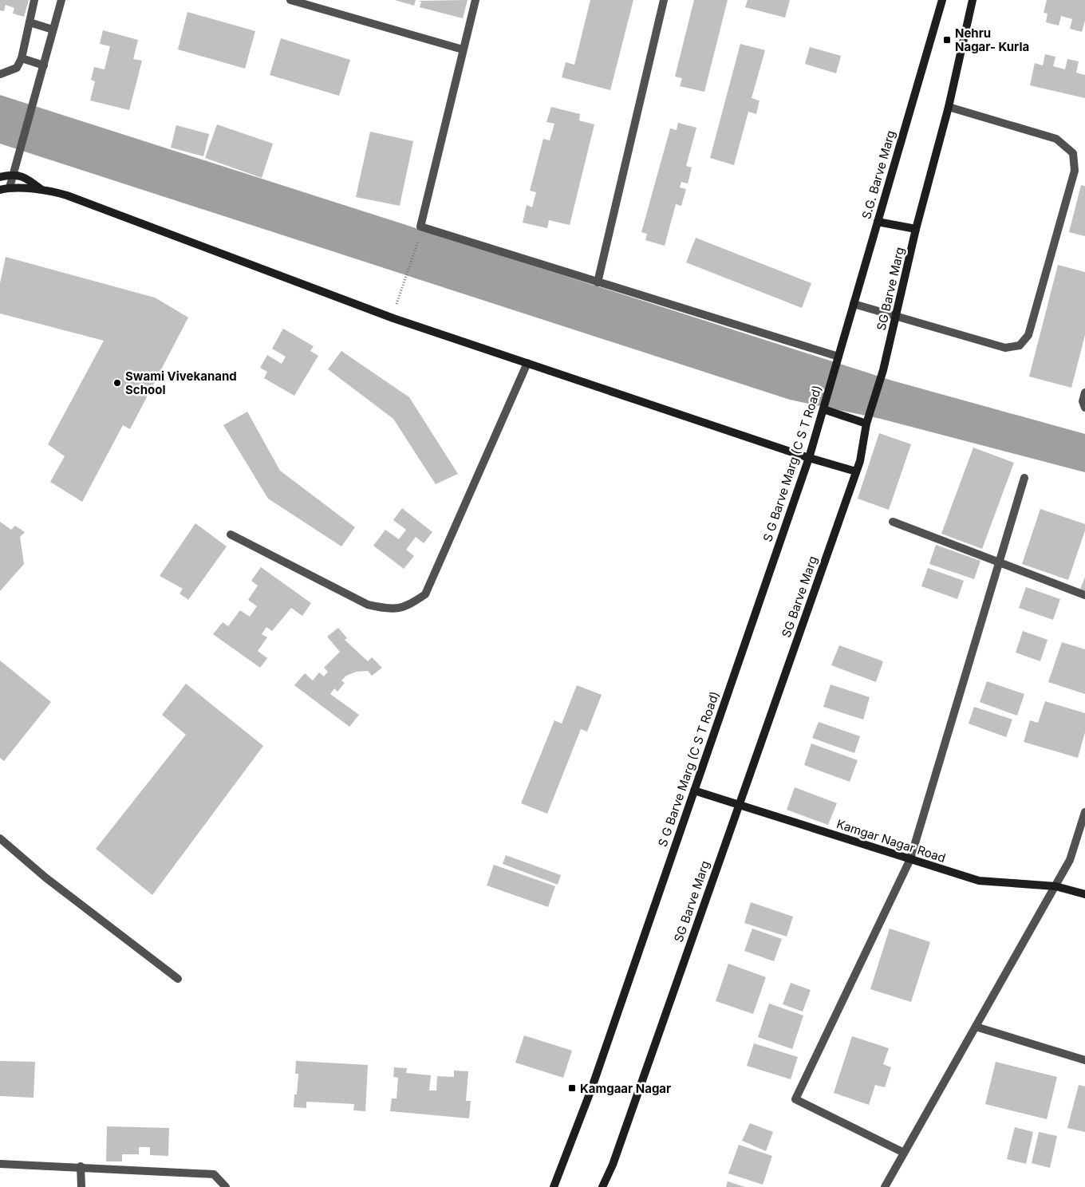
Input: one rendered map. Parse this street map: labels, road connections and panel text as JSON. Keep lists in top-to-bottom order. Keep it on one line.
{"streets":{"main road":["S.G. Barve Marg","SG Barve Marg","S G Barve Marg (C S T Road)","Kamgar Nagar Road"]},"crossings":[["S.G. Barve Marg","S G Barve Marg (C S T Road)"],["SG Barve Marg","Kamgar Nagar Road"],["S G Barve Marg (C S T Road)","Kamgar Nagar Road"]],"places":{"transit":["Nehru Nagar- Kurla","Kamgaar Nagar"],"other":["Swami Vivekanand School"]}}
